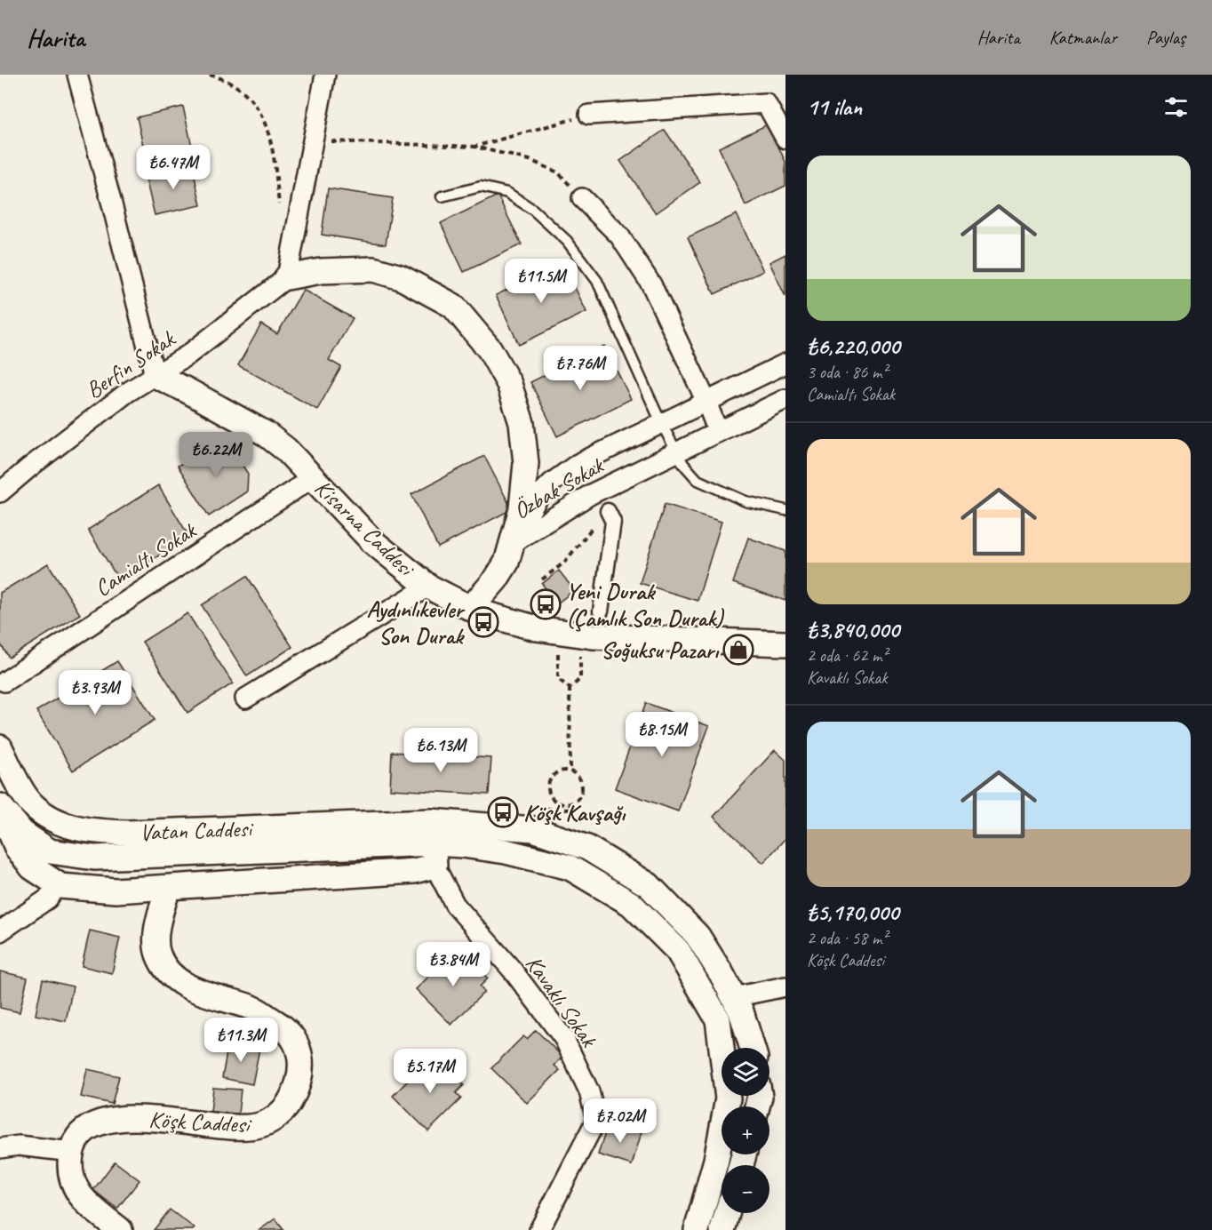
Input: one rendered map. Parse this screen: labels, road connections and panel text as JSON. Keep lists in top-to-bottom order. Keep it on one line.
{"streets":{"street":["Berfin Sokak","Özbak Sokak","Kisarna Caddesi","Camialtı Sokak","Vatan Caddesi","Kavaklı Sokak","Köşk Caddesi"]},"crossings":[["Berfin Sokak","Kisarna Caddesi"],["Kisarna Caddesi","Camialtı Sokak"],["Vatan Caddesi","Kavaklı Sokak"]],"places":{"bus stop":["Yeni Durak (Çamlık Son Durak)","Aydınlıkevler Son Durak","Köşk Kavşağı"],"shop":["Soğuksu Pazarı"]},"page":{"header":"Harita","nav":["Harita","Katmanlar","Paylaş"],"heading":"11 ilan","list":[{"name":"₺6,220,000","note":"3 oda · 86 m² · Camialtı Sokak"},{"name":"₺3,840,000","note":"2 oda · 62 m² · Kavaklı Sokak"},{"name":"₺5,170,000","note":"2 oda · 58 m² · Köşk Caddesi"}],"price":["₺6.47M","₺11.5M","₺7.76M","₺6.22M","₺3.93M","₺8.15M","₺6.13M","₺3.84M","₺11.3M","₺5.17M","₺7.02M"],"map_buttons":["+","−"]}}
